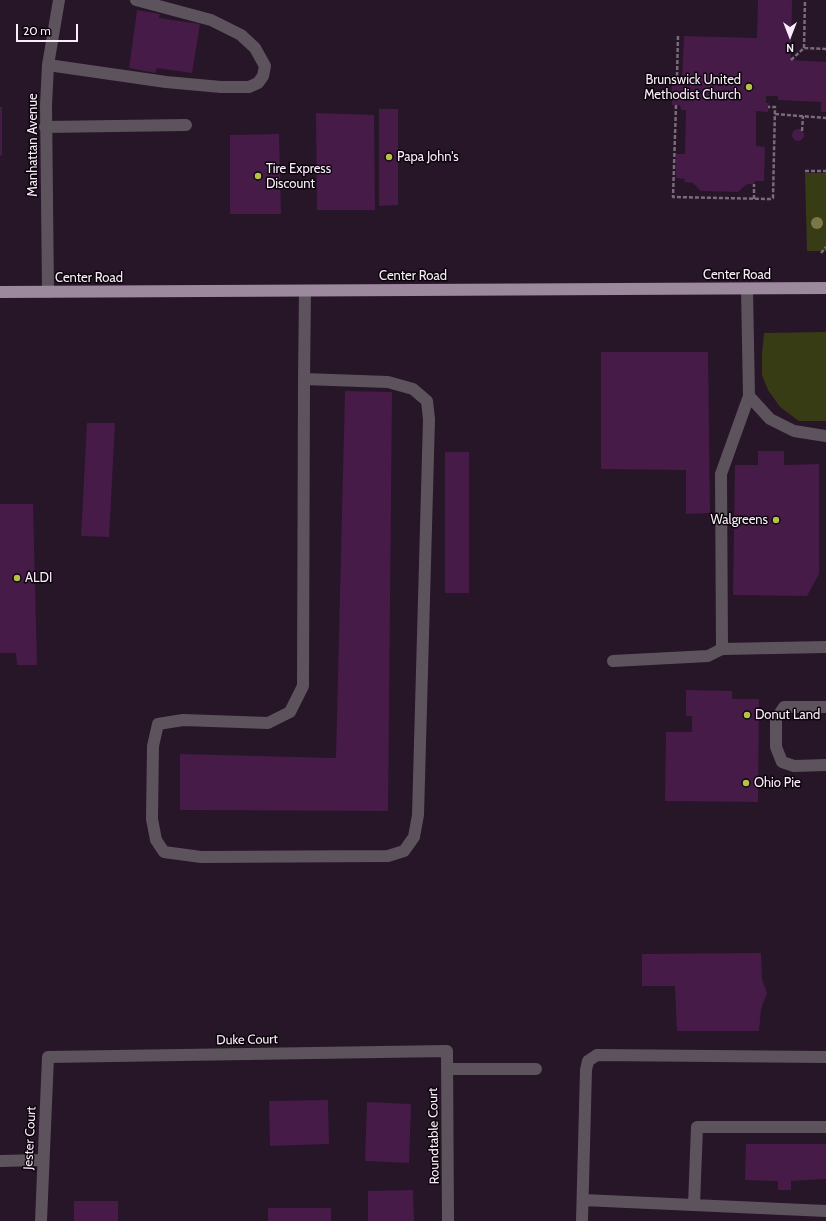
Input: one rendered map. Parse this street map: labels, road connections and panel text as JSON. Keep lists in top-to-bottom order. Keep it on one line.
{"streets":{"main road":["Center Road"],"street":["Manhattan Avenue","Duke Court","Roundtable Court","Jester Court"]},"crossings":[["Manhattan Avenue","Center Road"],["Duke Court","Roundtable Court"],["Duke Court","Jester Court"]],"places":["Brunswick United Methodist Church","Papa John's","Tire Express Discount","Walgreens","ALDI","Donut Land","Ohio Pie"],"scale_bar":"20 m","north":"bottom"}
